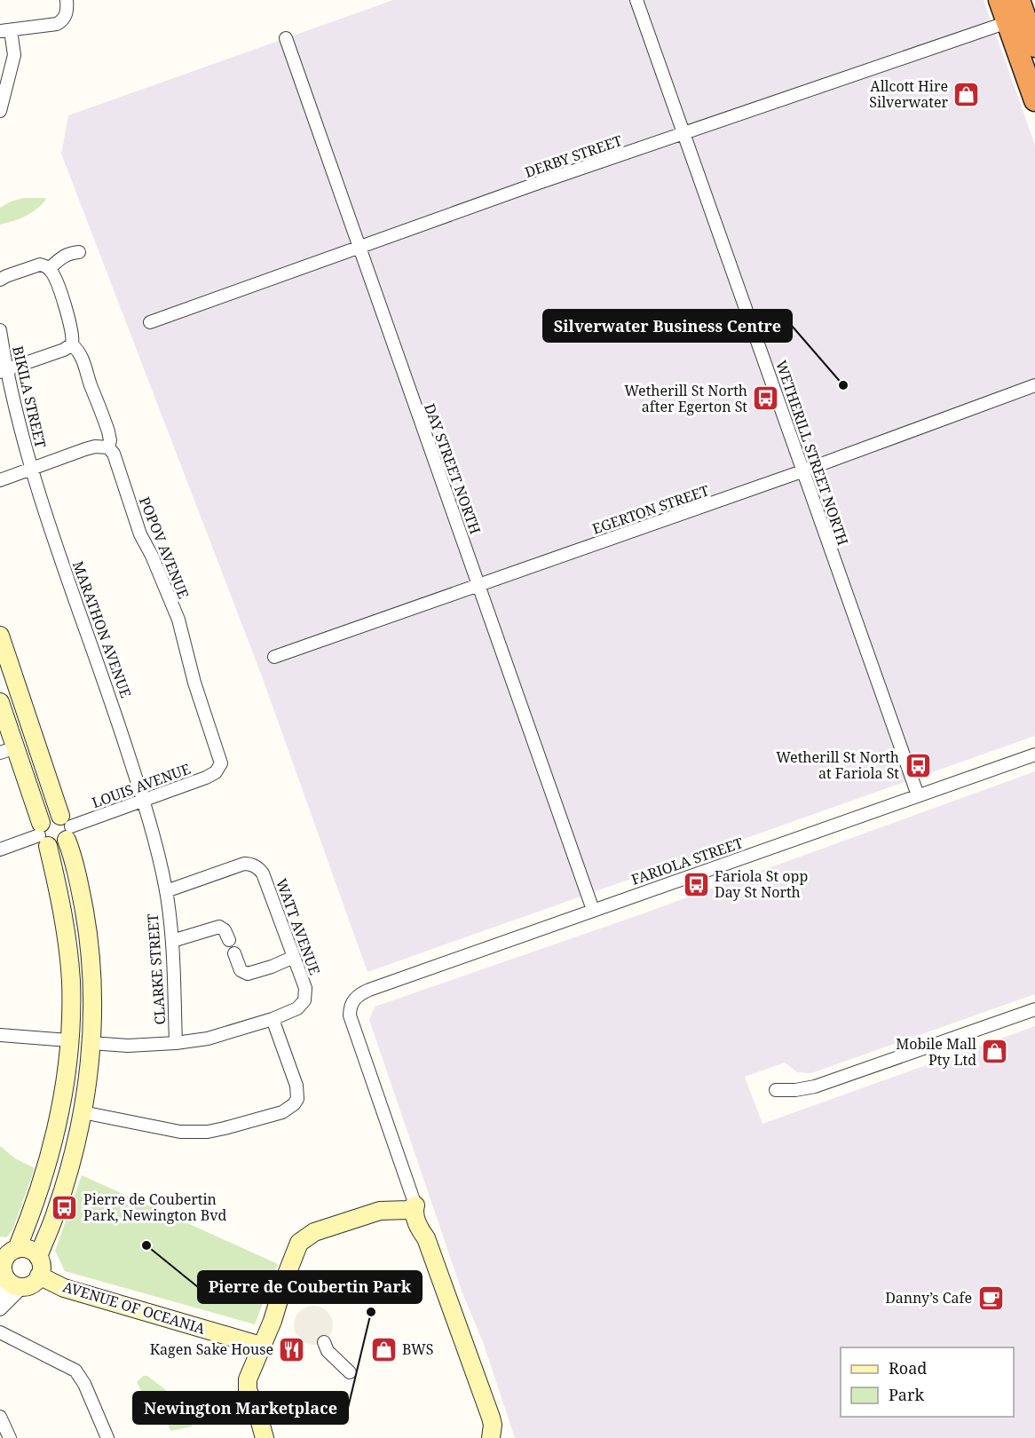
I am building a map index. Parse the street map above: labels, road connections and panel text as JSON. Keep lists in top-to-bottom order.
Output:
{
  "streets": {
    "street": [
      "DERBY STREET",
      "BIKILA STREET",
      "WETHERILL STREET NORTH",
      "DAY STREET NORTH",
      "EGERTON STREET",
      "POPOV AVENUE",
      "MARATHON AVENUE",
      "LOUIS AVENUE",
      "FARIOLA STREET",
      "WATT AVENUE",
      "CLARKE STREET",
      "AVENUE OF OCEANIA"
    ]
  },
  "crossings": [
    ["DERBY STREET", "WETHERILL STREET NORTH"],
    ["DERBY STREET", "DAY STREET NORTH"],
    ["BIKILA STREET", "MARATHON AVENUE"],
    ["WETHERILL STREET NORTH", "EGERTON STREET"],
    ["WETHERILL STREET NORTH", "FARIOLA STREET"],
    ["DAY STREET NORTH", "EGERTON STREET"],
    ["DAY STREET NORTH", "FARIOLA STREET"],
    ["POPOV AVENUE", "LOUIS AVENUE"],
    ["MARATHON AVENUE", "LOUIS AVENUE"],
    ["MARATHON AVENUE", "CLARKE STREET"],
    ["LOUIS AVENUE", "CLARKE STREET"],
    ["WATT AVENUE", "CLARKE STREET"]
  ],
  "places": {
    "shop": ["Allcott Hire Silverwater", "Mobile Mall Pty Ltd", "BWS"],
    "other": ["Silverwater Business Centre", "Pierre de Coubertin Park", "Newington Marketplace"],
    "bus stop": [
      "Wetherill St North after Egerton St",
      "Wetherill St North at Fariola St",
      "Fariola St opp Day St North",
      "Pierre de Coubertin Park, Newington Bvd"
    ],
    "cafe": ["Danny’s Cafe"],
    "restaurant": ["Kagen Sake House"]
  },
  "legend": ["Road", "Park"]
}
